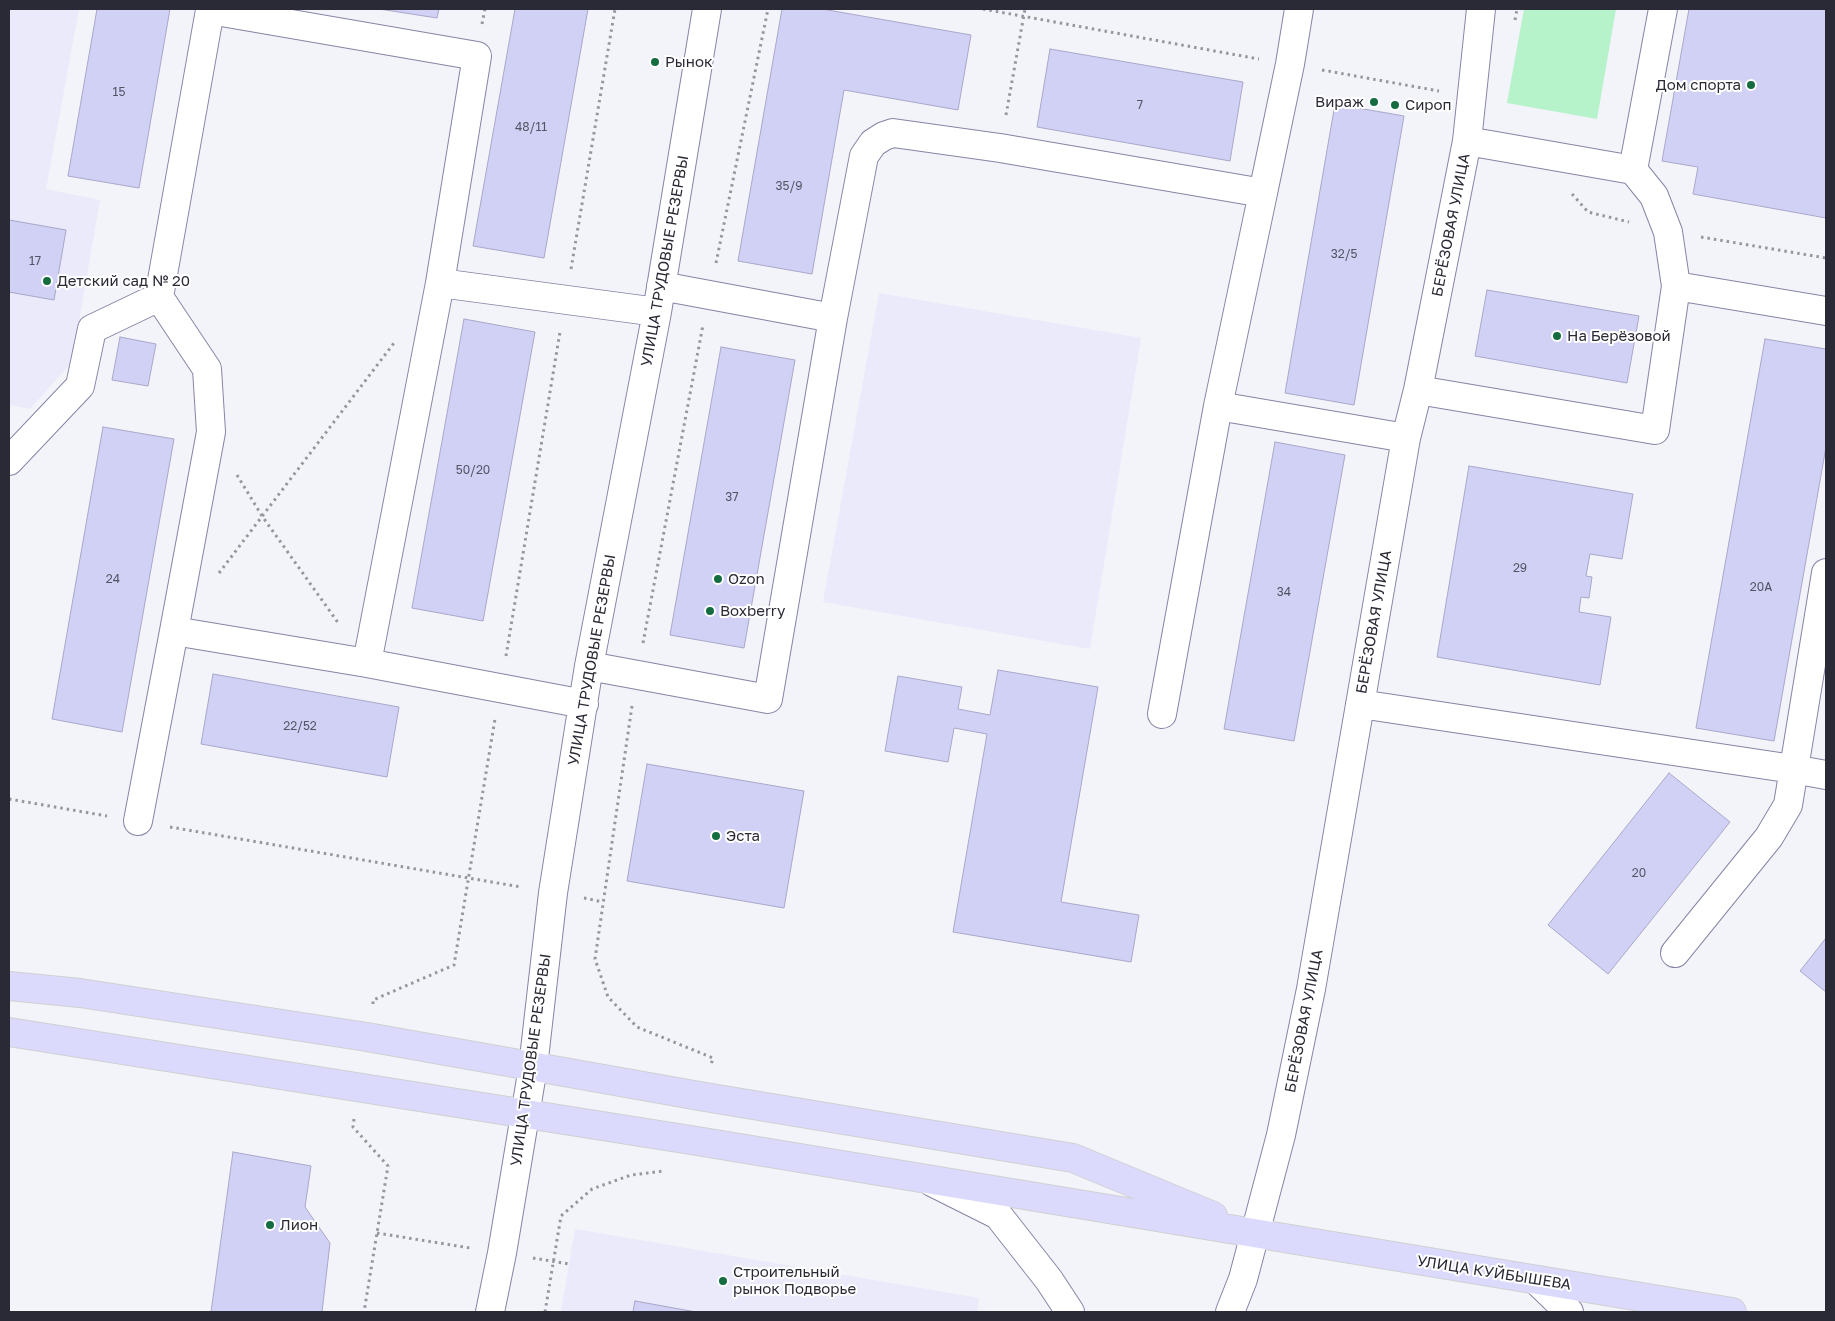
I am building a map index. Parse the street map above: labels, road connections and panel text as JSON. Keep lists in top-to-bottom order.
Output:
{
  "streets": {
    "main road": ["УЛИЦА КУЙБЫШЕВА"],
    "street": ["БЕРЁЗОВАЯ УЛИЦА", "УЛИЦА ТРУДОВЫЕ РЕЗЕРВЫ"]
  },
  "crossings": [
    ["БЕРЁЗОВАЯ УЛИЦА", "УЛИЦА КУЙБЫШЕВА"]
  ],
  "places": [
    "Рынок",
    "Дом спорта",
    "Вираж",
    "Сироп",
    "Детский сад № 20",
    "На Берёзовой",
    "Ozon",
    "Boxberry",
    "Эста",
    "Лион",
    "Строительный рынок Подворье"
  ],
  "house_numbers": [
    "15",
    "7",
    "48/11",
    "35/9",
    "32/5",
    "17",
    "50/20",
    "37",
    "29",
    "24",
    "20А",
    "34",
    "22/52",
    "20"
  ]
}
